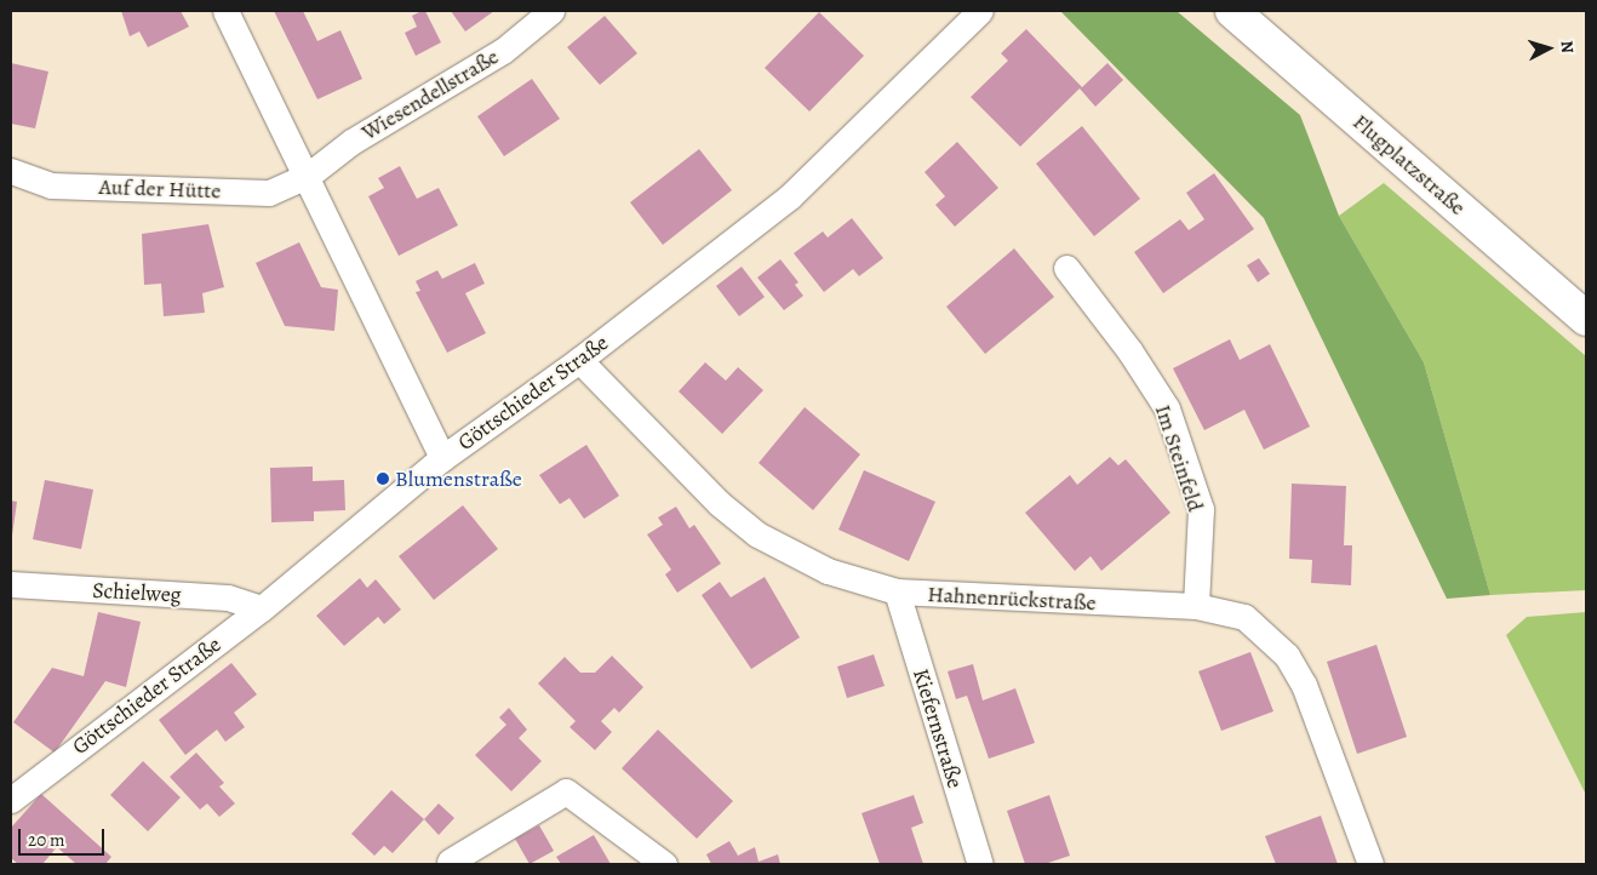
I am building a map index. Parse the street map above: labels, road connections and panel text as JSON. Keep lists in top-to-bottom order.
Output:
{
  "streets": {
    "street": [
      "Wiesendellstraße",
      "Flugplatzstraße",
      "Auf der Hütte",
      "Göttschieder Straße",
      "Im Steinfeld",
      "Schielweg",
      "Hahnenrückstraße",
      "Kiefernstraße"
    ]
  },
  "crossings": [
    ["Wiesendellstraße", "Auf der Hütte"],
    ["Göttschieder Straße", "Schielweg"],
    ["Göttschieder Straße", "Hahnenrückstraße"],
    ["Im Steinfeld", "Hahnenrückstraße"],
    ["Hahnenrückstraße", "Kiefernstraße"]
  ],
  "places": ["Blumenstraße"],
  "scale_bar": "20 m",
  "north": "right"
}
